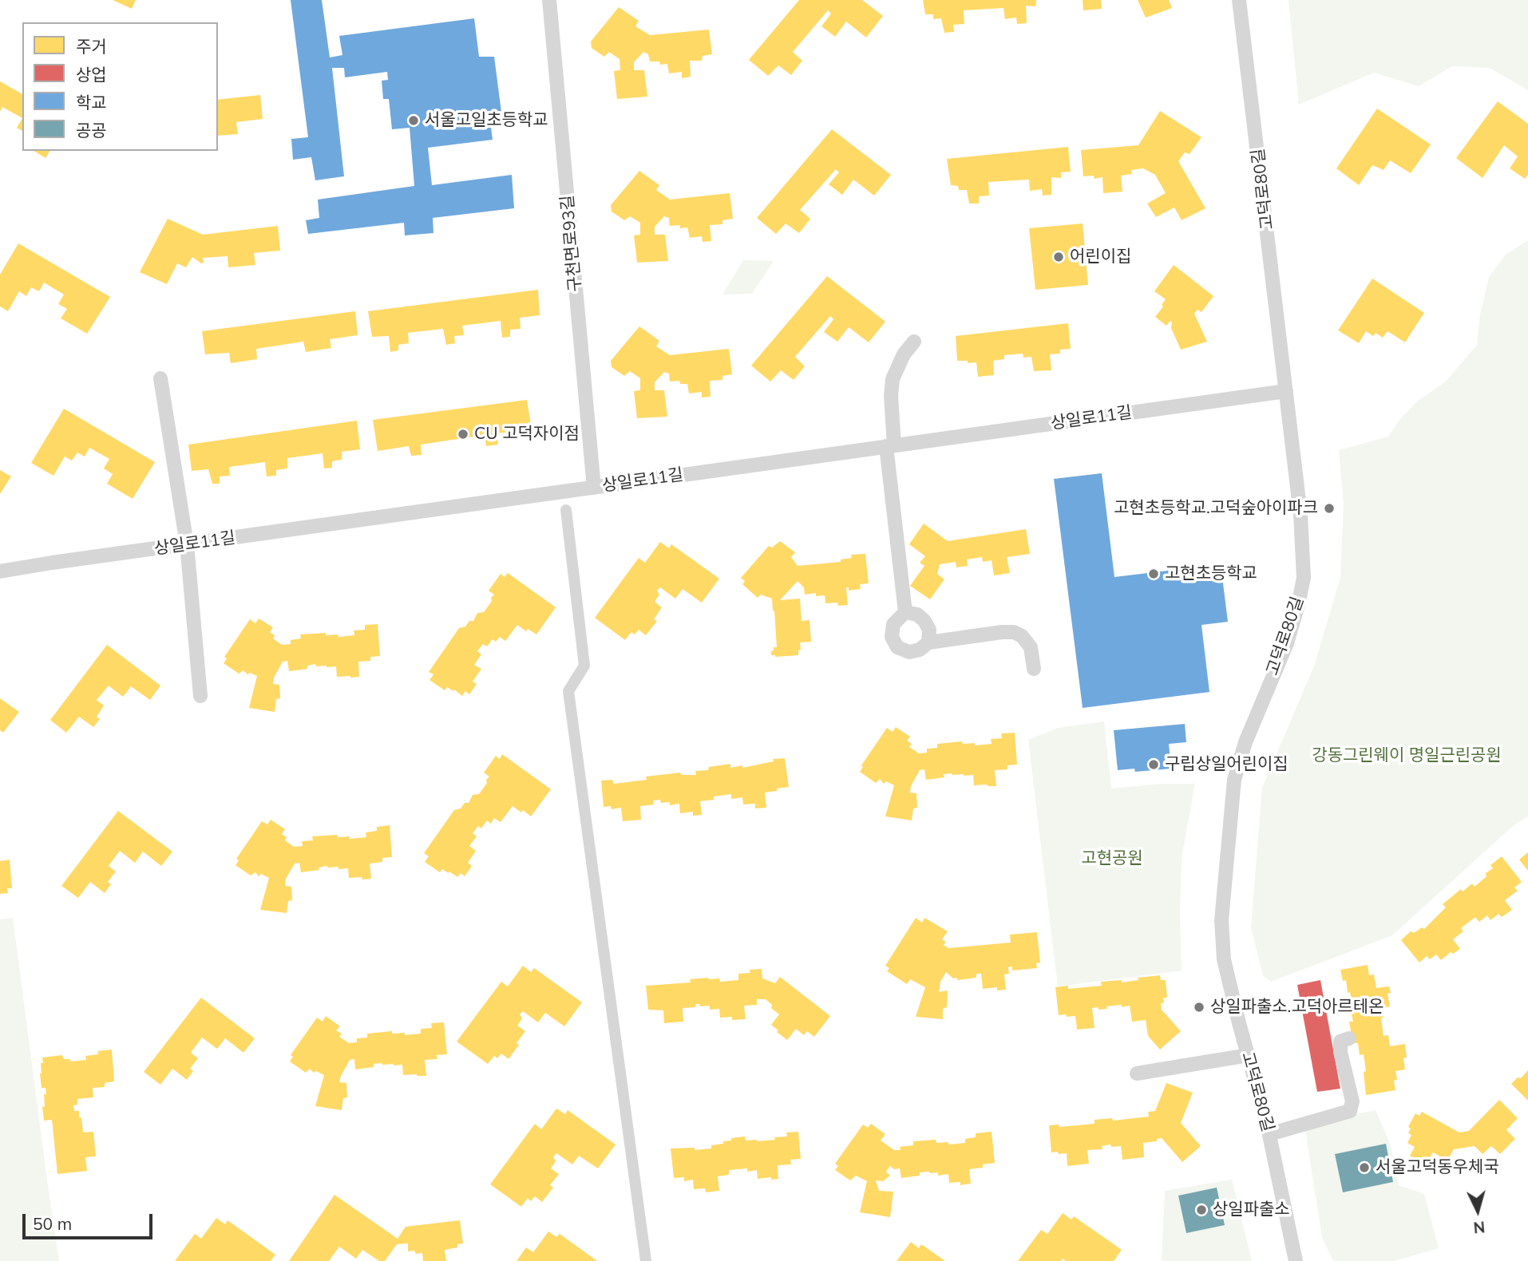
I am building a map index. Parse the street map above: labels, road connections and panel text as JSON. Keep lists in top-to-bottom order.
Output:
{
  "streets": {
    "street": ["고덕로80길", "구천면로93길", "상일로11길"]
  },
  "crossings": [
    ["고덕로80길", "상일로11길"],
    ["구천면로93길", "상일로11길"]
  ],
  "parks": ["강동그린웨이 명일근린공원", "고현공원"],
  "places": [
    "서울고일초등학교",
    "어린이집",
    "CU 고덕자이점",
    "고현초등학교.고덕숲아이파크",
    "고현초등학교",
    "구립상일어린이집",
    "상일파출소.고덕아르테온",
    "서울고덕동우체국",
    "상일파출소"
  ],
  "legend": [
    "주거",
    "상업",
    "학교",
    "공공"
  ],
  "scale_bar": "50 m",
  "north": "bottom"
}
